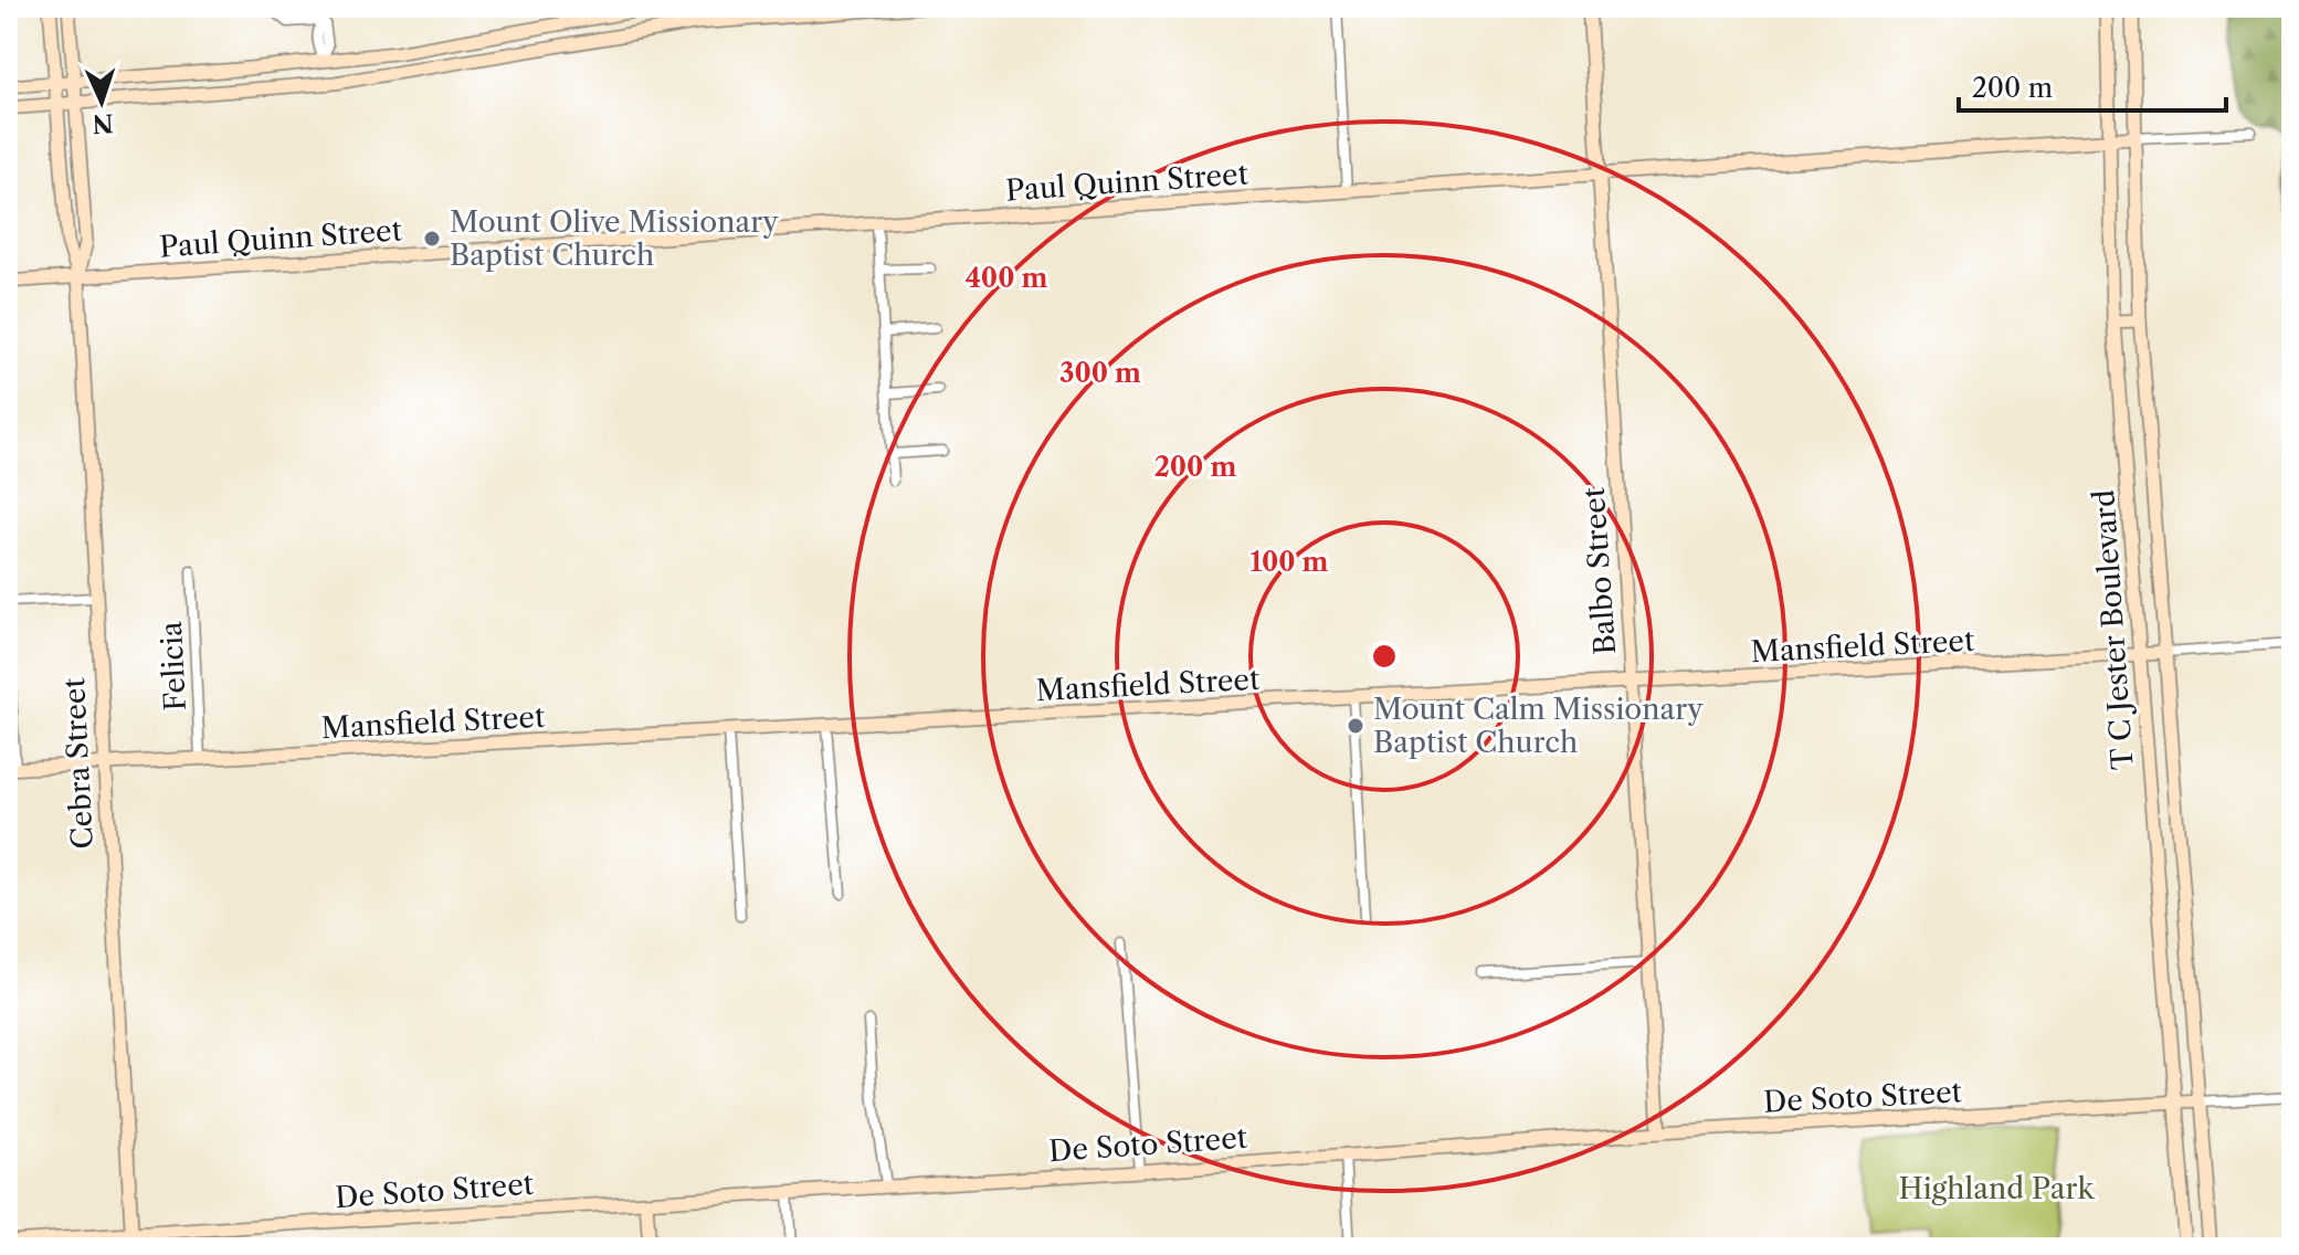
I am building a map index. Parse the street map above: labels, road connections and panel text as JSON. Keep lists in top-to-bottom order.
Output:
{
  "streets": {
    "street": [
      "Paul Quinn Street",
      "Balbo Street",
      "T C Jester Boulevard",
      "Mansfield Street",
      "Felicia",
      "Cebra Street",
      "De Soto Street"
    ]
  },
  "crossings": [
    ["Paul Quinn Street", "Balbo Street"],
    ["Paul Quinn Street", "T C Jester Boulevard"],
    ["Paul Quinn Street", "Cebra Street"],
    ["Balbo Street", "Mansfield Street"],
    ["Balbo Street", "De Soto Street"],
    ["T C Jester Boulevard", "Mansfield Street"],
    ["T C Jester Boulevard", "De Soto Street"],
    ["Mansfield Street", "Felicia"],
    ["Mansfield Street", "Cebra Street"],
    ["Cebra Street", "De Soto Street"]
  ],
  "parks": ["Highland Park"],
  "places": ["Mount Olive Missionary Baptist Church", "Mount Calm Missionary Baptist Church"],
  "scale_bar": "200 m",
  "north": "bottom",
  "rings": [
    "400 m",
    "300 m",
    "200 m",
    "100 m"
  ]
}
